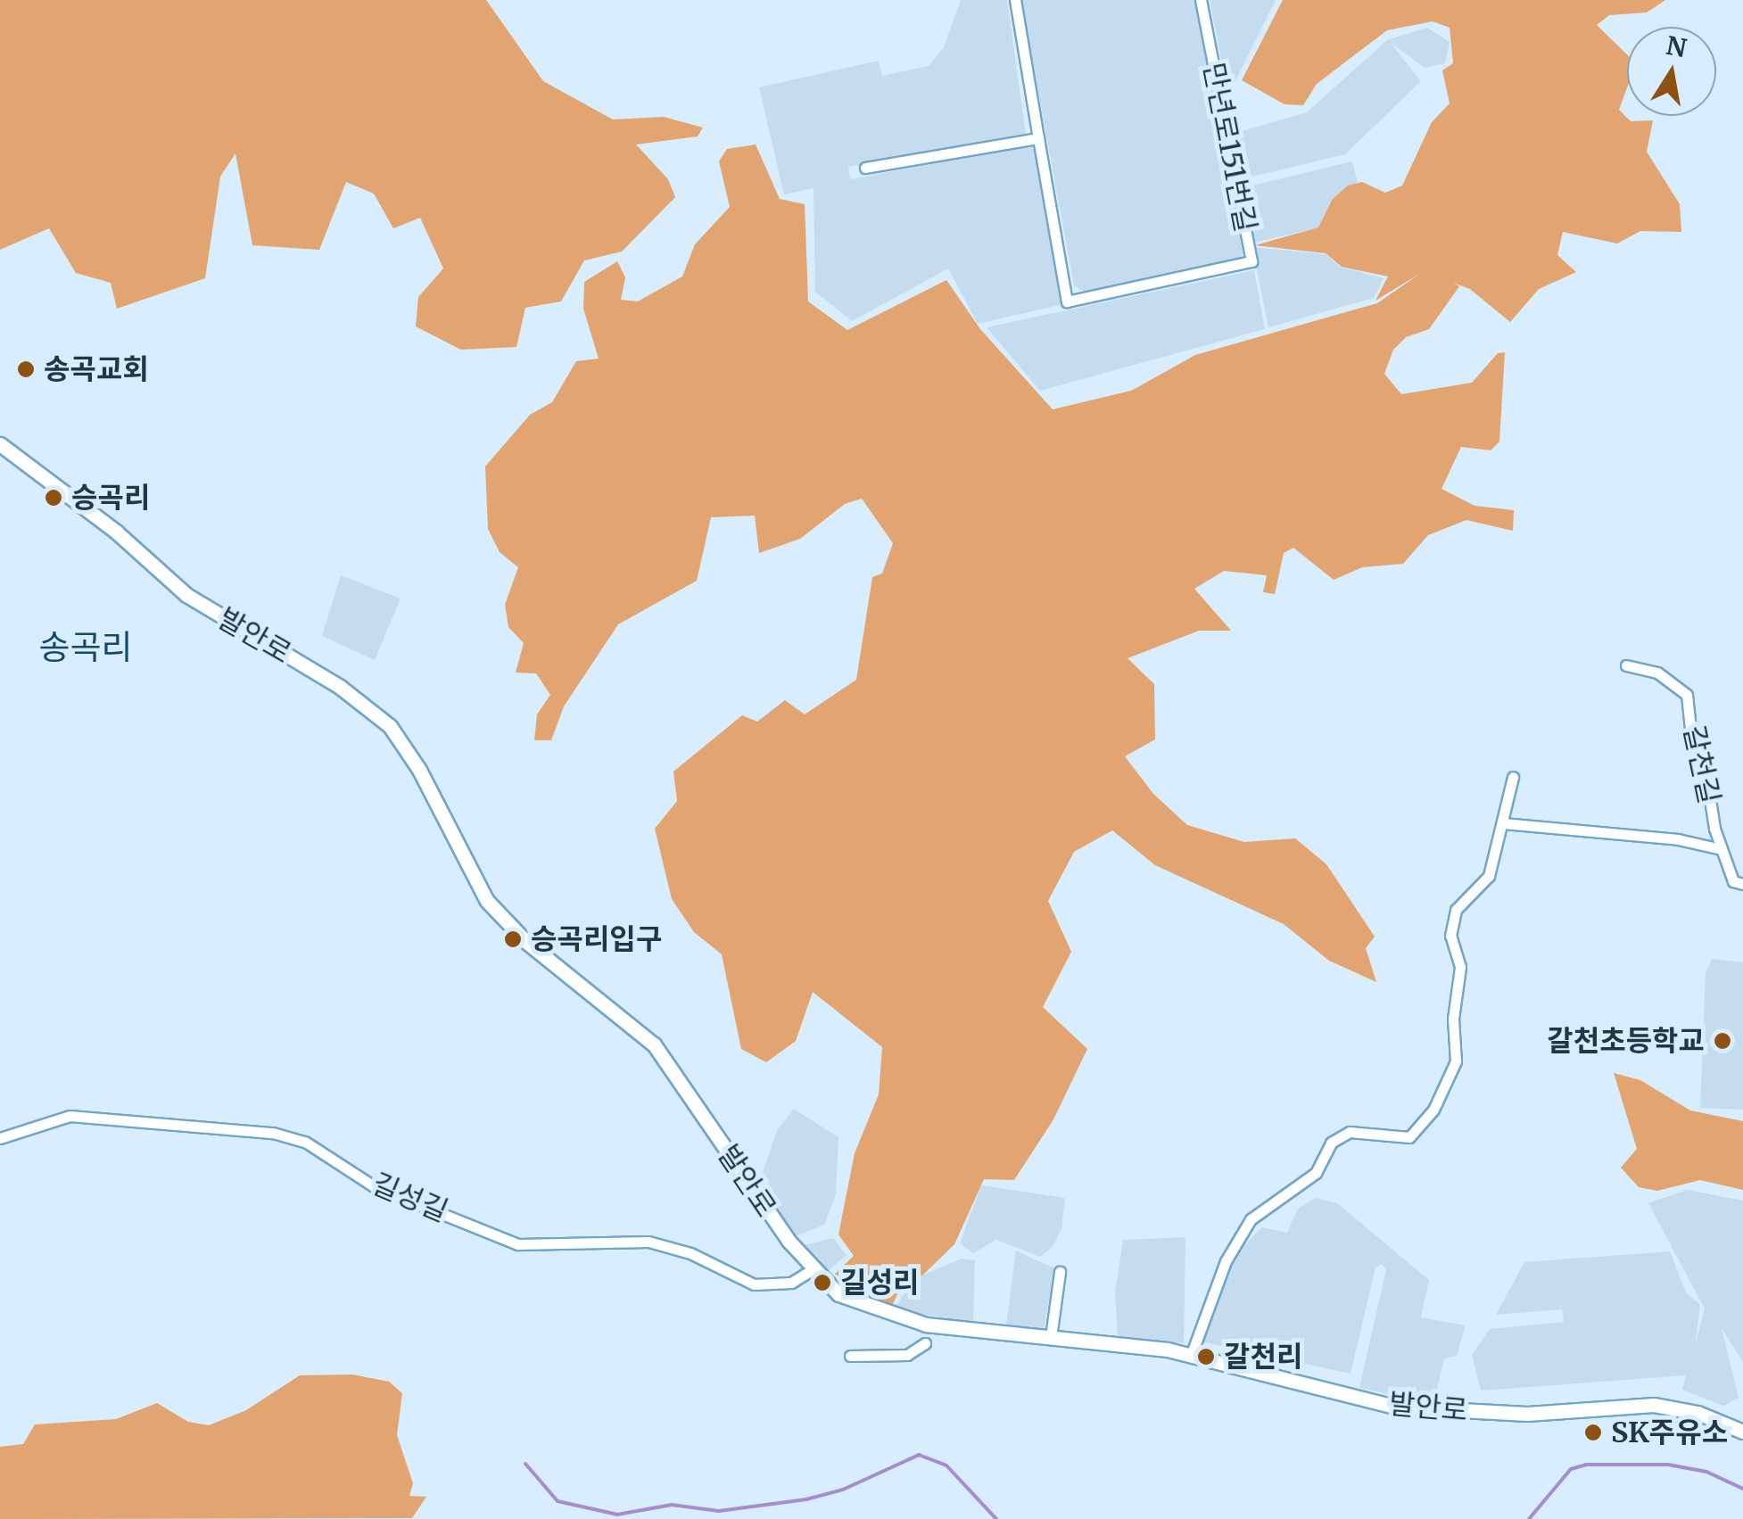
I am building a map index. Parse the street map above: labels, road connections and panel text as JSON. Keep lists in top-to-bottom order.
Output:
{
  "streets": {
    "main road": ["발안로"],
    "street": ["만년로151번길", "갈천길", "길성길"]
  },
  "crossings": [
    ["발안로", "길성길"]
  ],
  "districts": ["송곡리"],
  "places": [
    "송곡교회",
    "승곡리",
    "승곡리입구",
    "갈천초등학교",
    "길성리",
    "갈천리",
    "SK주유소"
  ],
  "north": "top"
}
